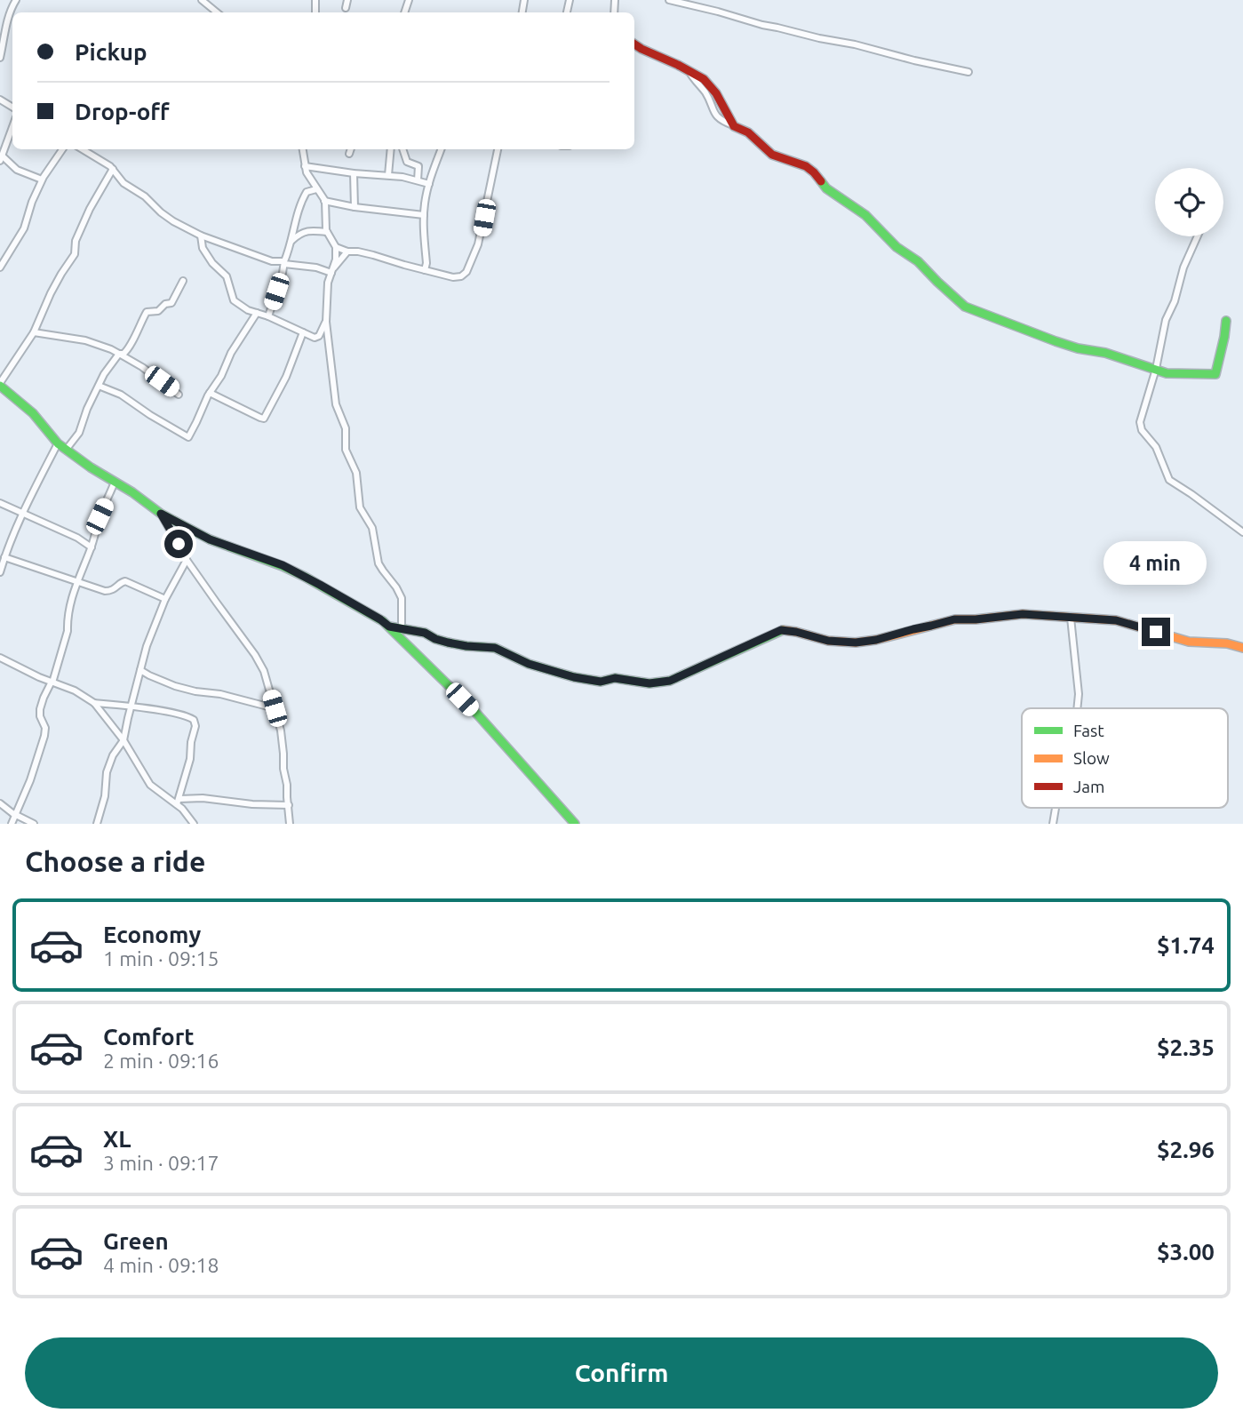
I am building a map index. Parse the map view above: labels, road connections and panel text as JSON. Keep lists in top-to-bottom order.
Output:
{
  "legend": ["Fast", "Slow", "Jam"],
  "page": {
    "banner": ["Pickup", "Drop-off"],
    "bubble": "4 min",
    "heading": "Choose a ride",
    "list": [
      {
        "name": "Economy",
        "note": "1 min · 09:15",
        "value": "$1.74"
      },
      {
        "name": "Comfort",
        "note": "2 min · 09:16",
        "value": "$2.35"
      },
      {
        "name": "XL",
        "note": "3 min · 09:17",
        "value": "$2.96"
      },
      {
        "name": "Green",
        "note": "4 min · 09:18",
        "value": "$3.00"
      }
    ],
    "buttons": "Confirm"
  }
}
